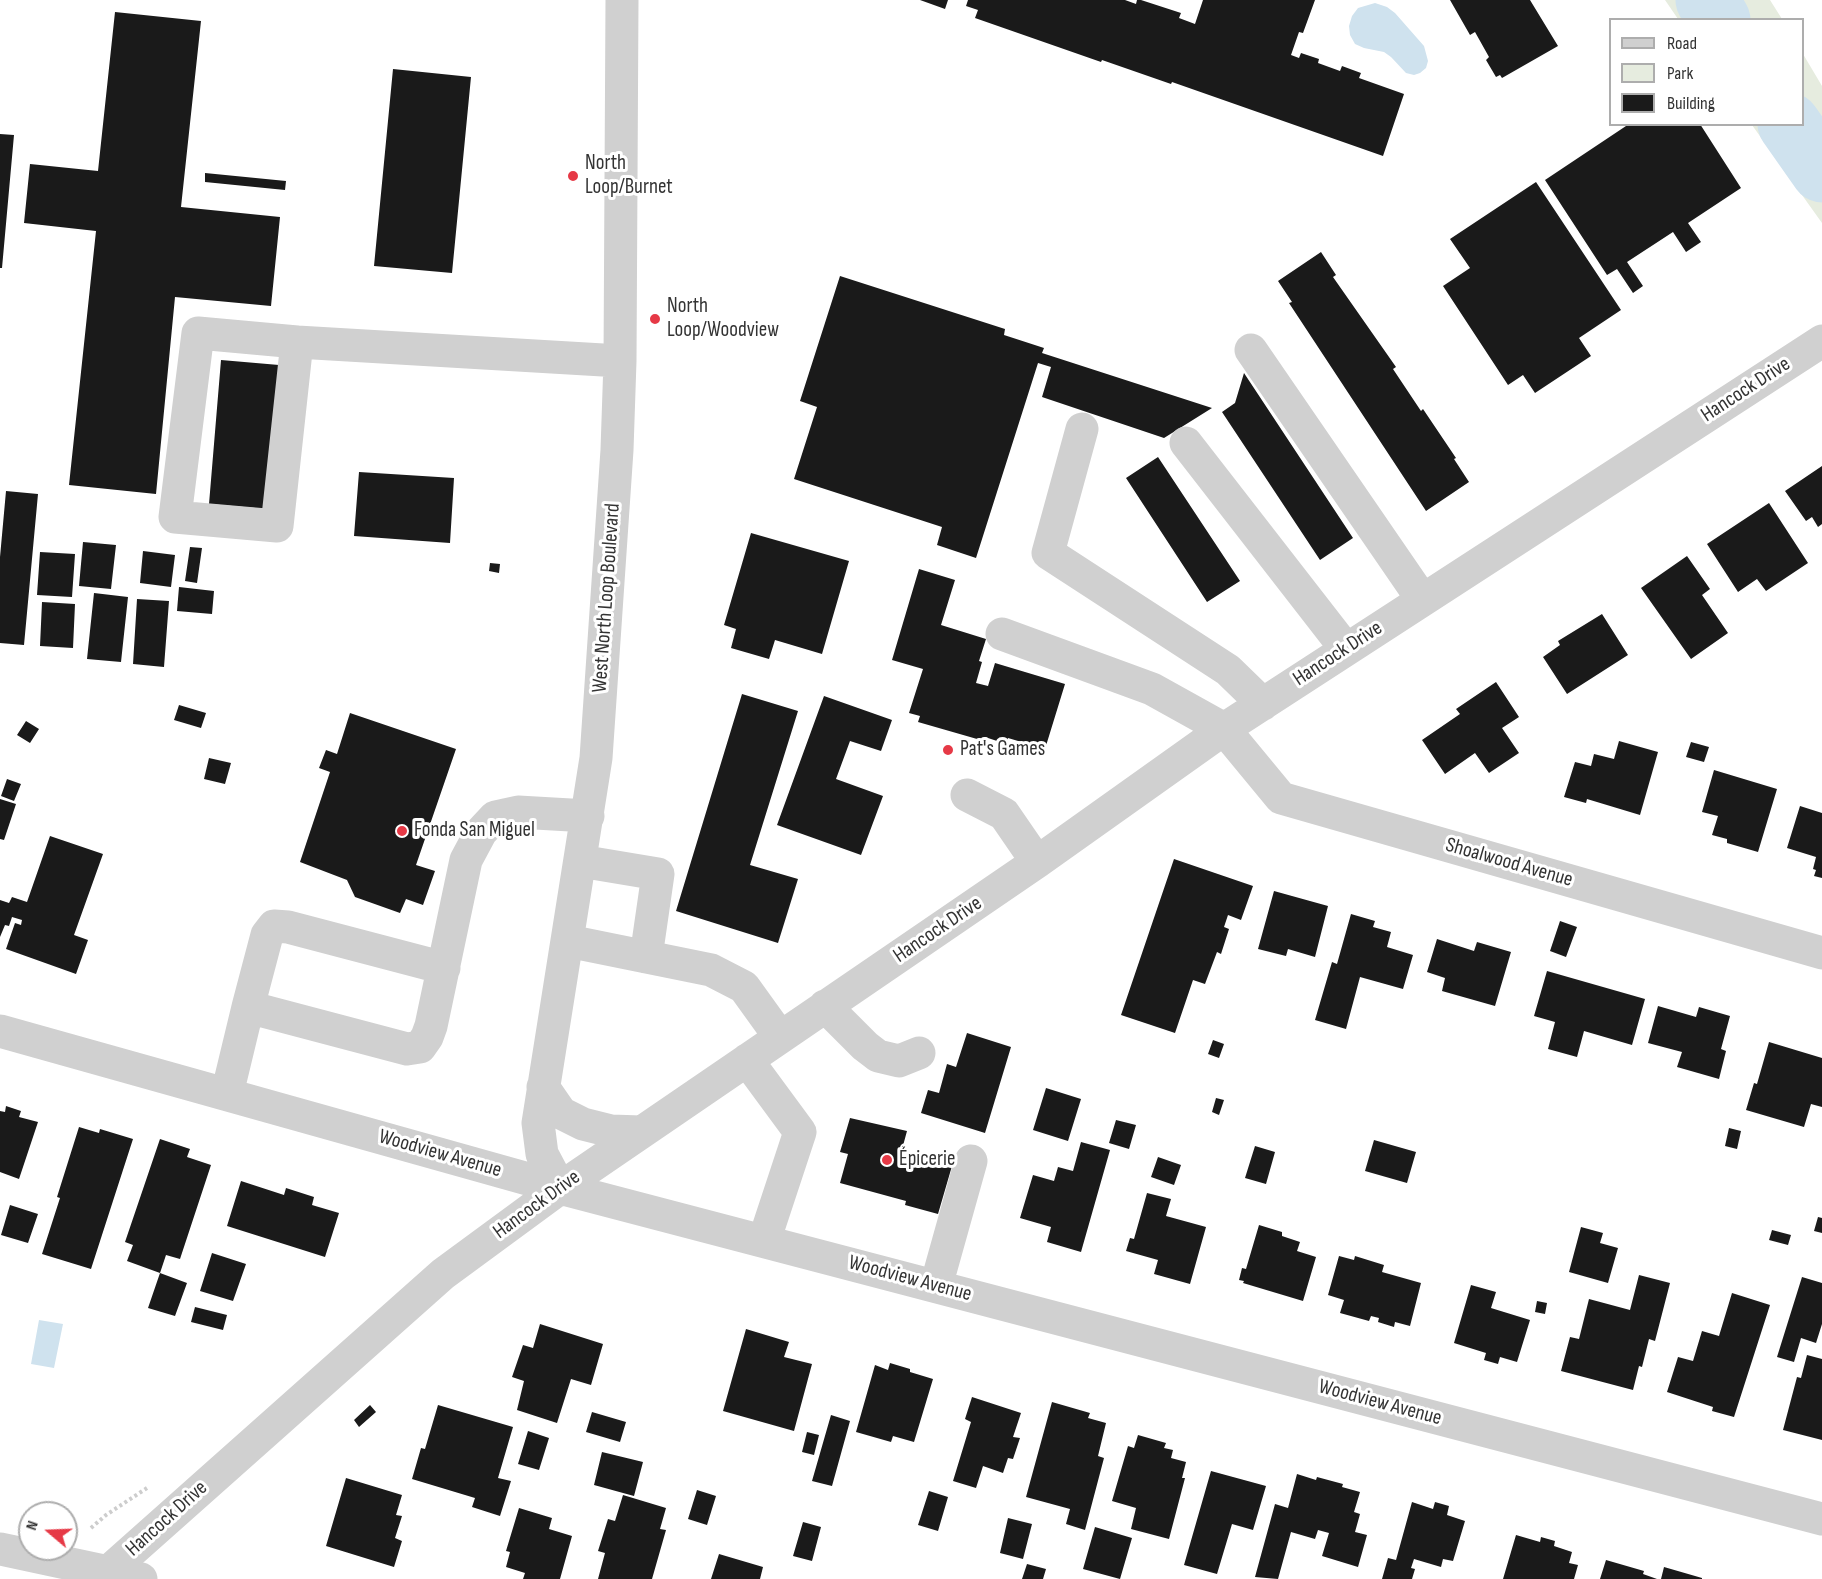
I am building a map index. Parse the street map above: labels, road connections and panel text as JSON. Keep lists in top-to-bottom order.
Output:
{
  "streets": {
    "street": [
      "Hancock Drive",
      "West North Loop Boulevard",
      "Shoalwood Avenue",
      "Woodview Avenue"
    ]
  },
  "crossings": [
    ["Hancock Drive", "West North Loop Boulevard"],
    ["Hancock Drive", "Shoalwood Avenue"],
    ["Hancock Drive", "Woodview Avenue"],
    ["West North Loop Boulevard", "Woodview Avenue"]
  ],
  "places": [
    "North Loop/Burnet",
    "North Loop/Woodview",
    "Pat's Games",
    "Fonda San Miguel",
    "Épicerie"
  ],
  "legend": ["Road", "Park", "Building"],
  "north": "left"
}
